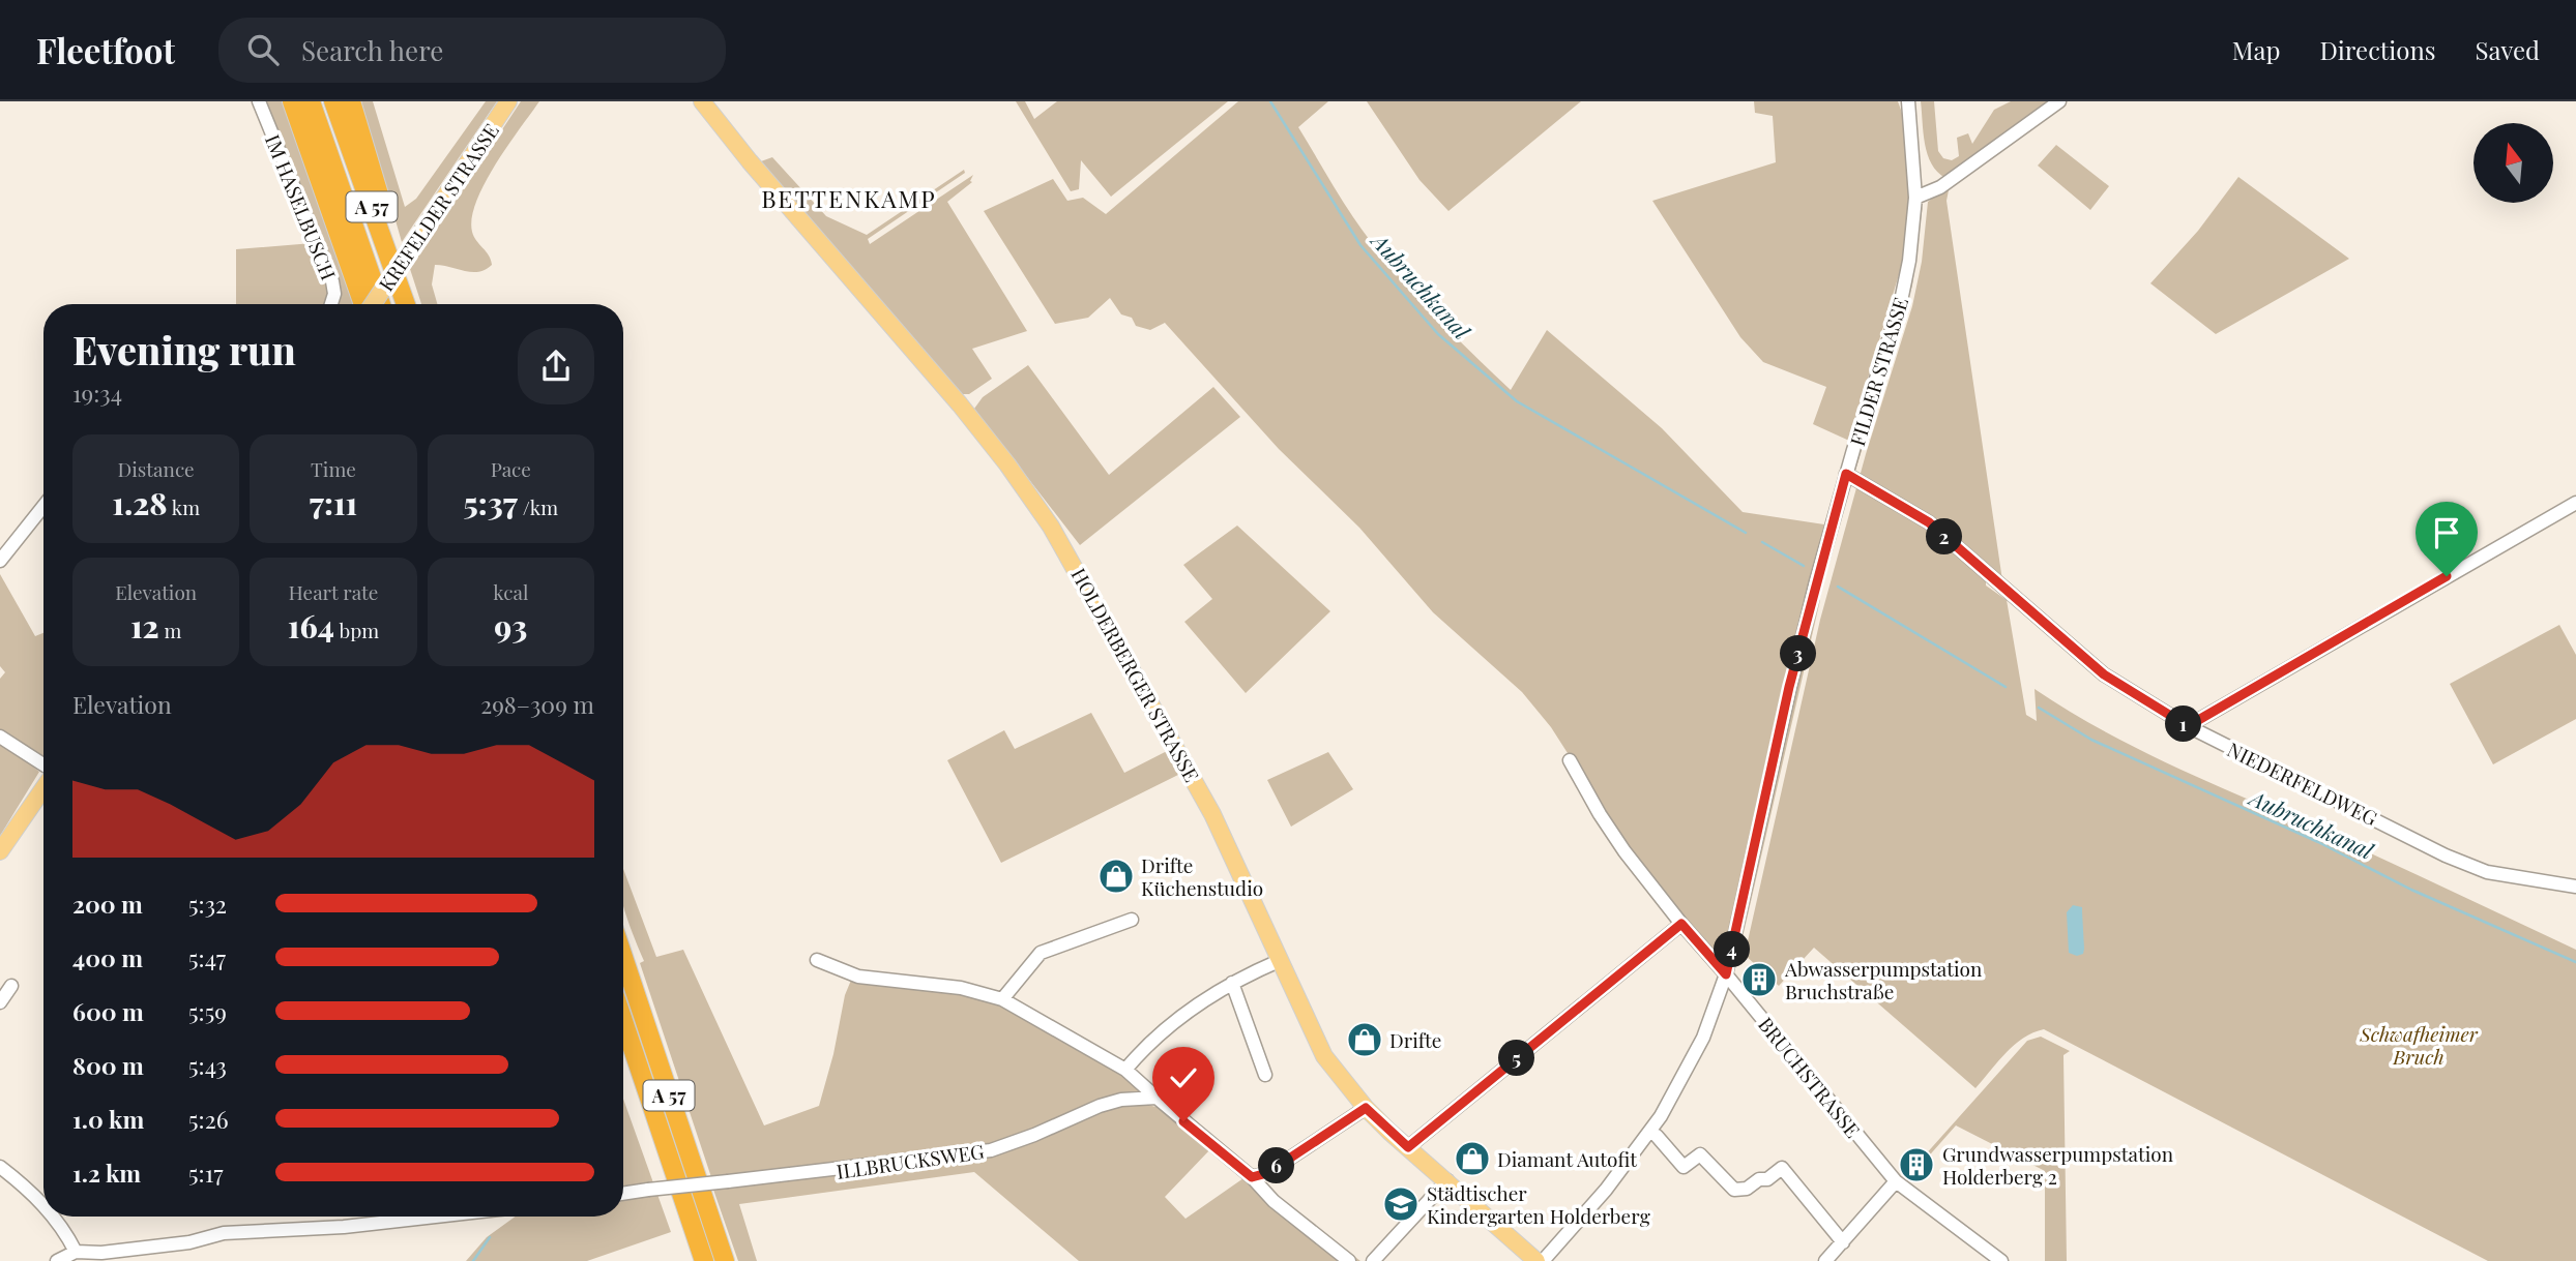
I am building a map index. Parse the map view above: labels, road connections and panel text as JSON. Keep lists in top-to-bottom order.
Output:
{
  "streets": {
    "highway": ["A 57"],
    "main road": ["KREFELDER STRASSE", "HOLDERBERGER STRASSE"],
    "street": [
      "IM HASELBUSCH",
      "FILDER STRASSE",
      "NIEDERFELDWEG",
      "BRUCHSTRASSE",
      "ILLBRUCKSWEG"
    ]
  },
  "crossings": [
    ["FILDER STRASSE", "NIEDERFELDWEG"],
    ["FILDER STRASSE", "BRUCHSTRASSE"]
  ],
  "districts": ["BETTENKAMP"],
  "water": ["Aubruchkanal"],
  "parks": ["Schwafheimer Bruch"],
  "places": {
    "shop": ["Drifte Küchenstudio", "Drifte", "Diamant Autofit"],
    "building": ["Abwasserpumpstation Bruchstraße", "Grundwasserpumpstation Holderberg 2"],
    "school or university": ["Städtischer Kindergarten Holderberg"]
  },
  "north": "top",
  "page": {
    "header": "Fleetfoot",
    "search": "Search here",
    "nav": ["Map", "Directions", "Saved"],
    "heading": ["Evening run", "19:34"],
    "stats": [
      ["Distance", "1.28 km"],
      ["Time", "7:11"],
      ["Pace", "5:37 /km"],
      ["Elevation", "12 m"],
      ["Heart rate", "164 bpm"],
      ["kcal", "93"]
    ],
    "pins": [
      "2",
      "3",
      "1",
      "4",
      "5",
      "6"
    ],
    "chart": ["Elevation", "298–309 m"],
    "list": [
      {
        "name": "200 m",
        "note": "5:32"
      },
      {
        "name": "400 m",
        "note": "5:47"
      },
      {
        "name": "600 m",
        "note": "5:59"
      },
      {
        "name": "800 m",
        "note": "5:43"
      },
      {
        "name": "1.0 km",
        "note": "5:26"
      },
      {
        "name": "1.2 km",
        "note": "5:17"
      }
    ]
  }
}
